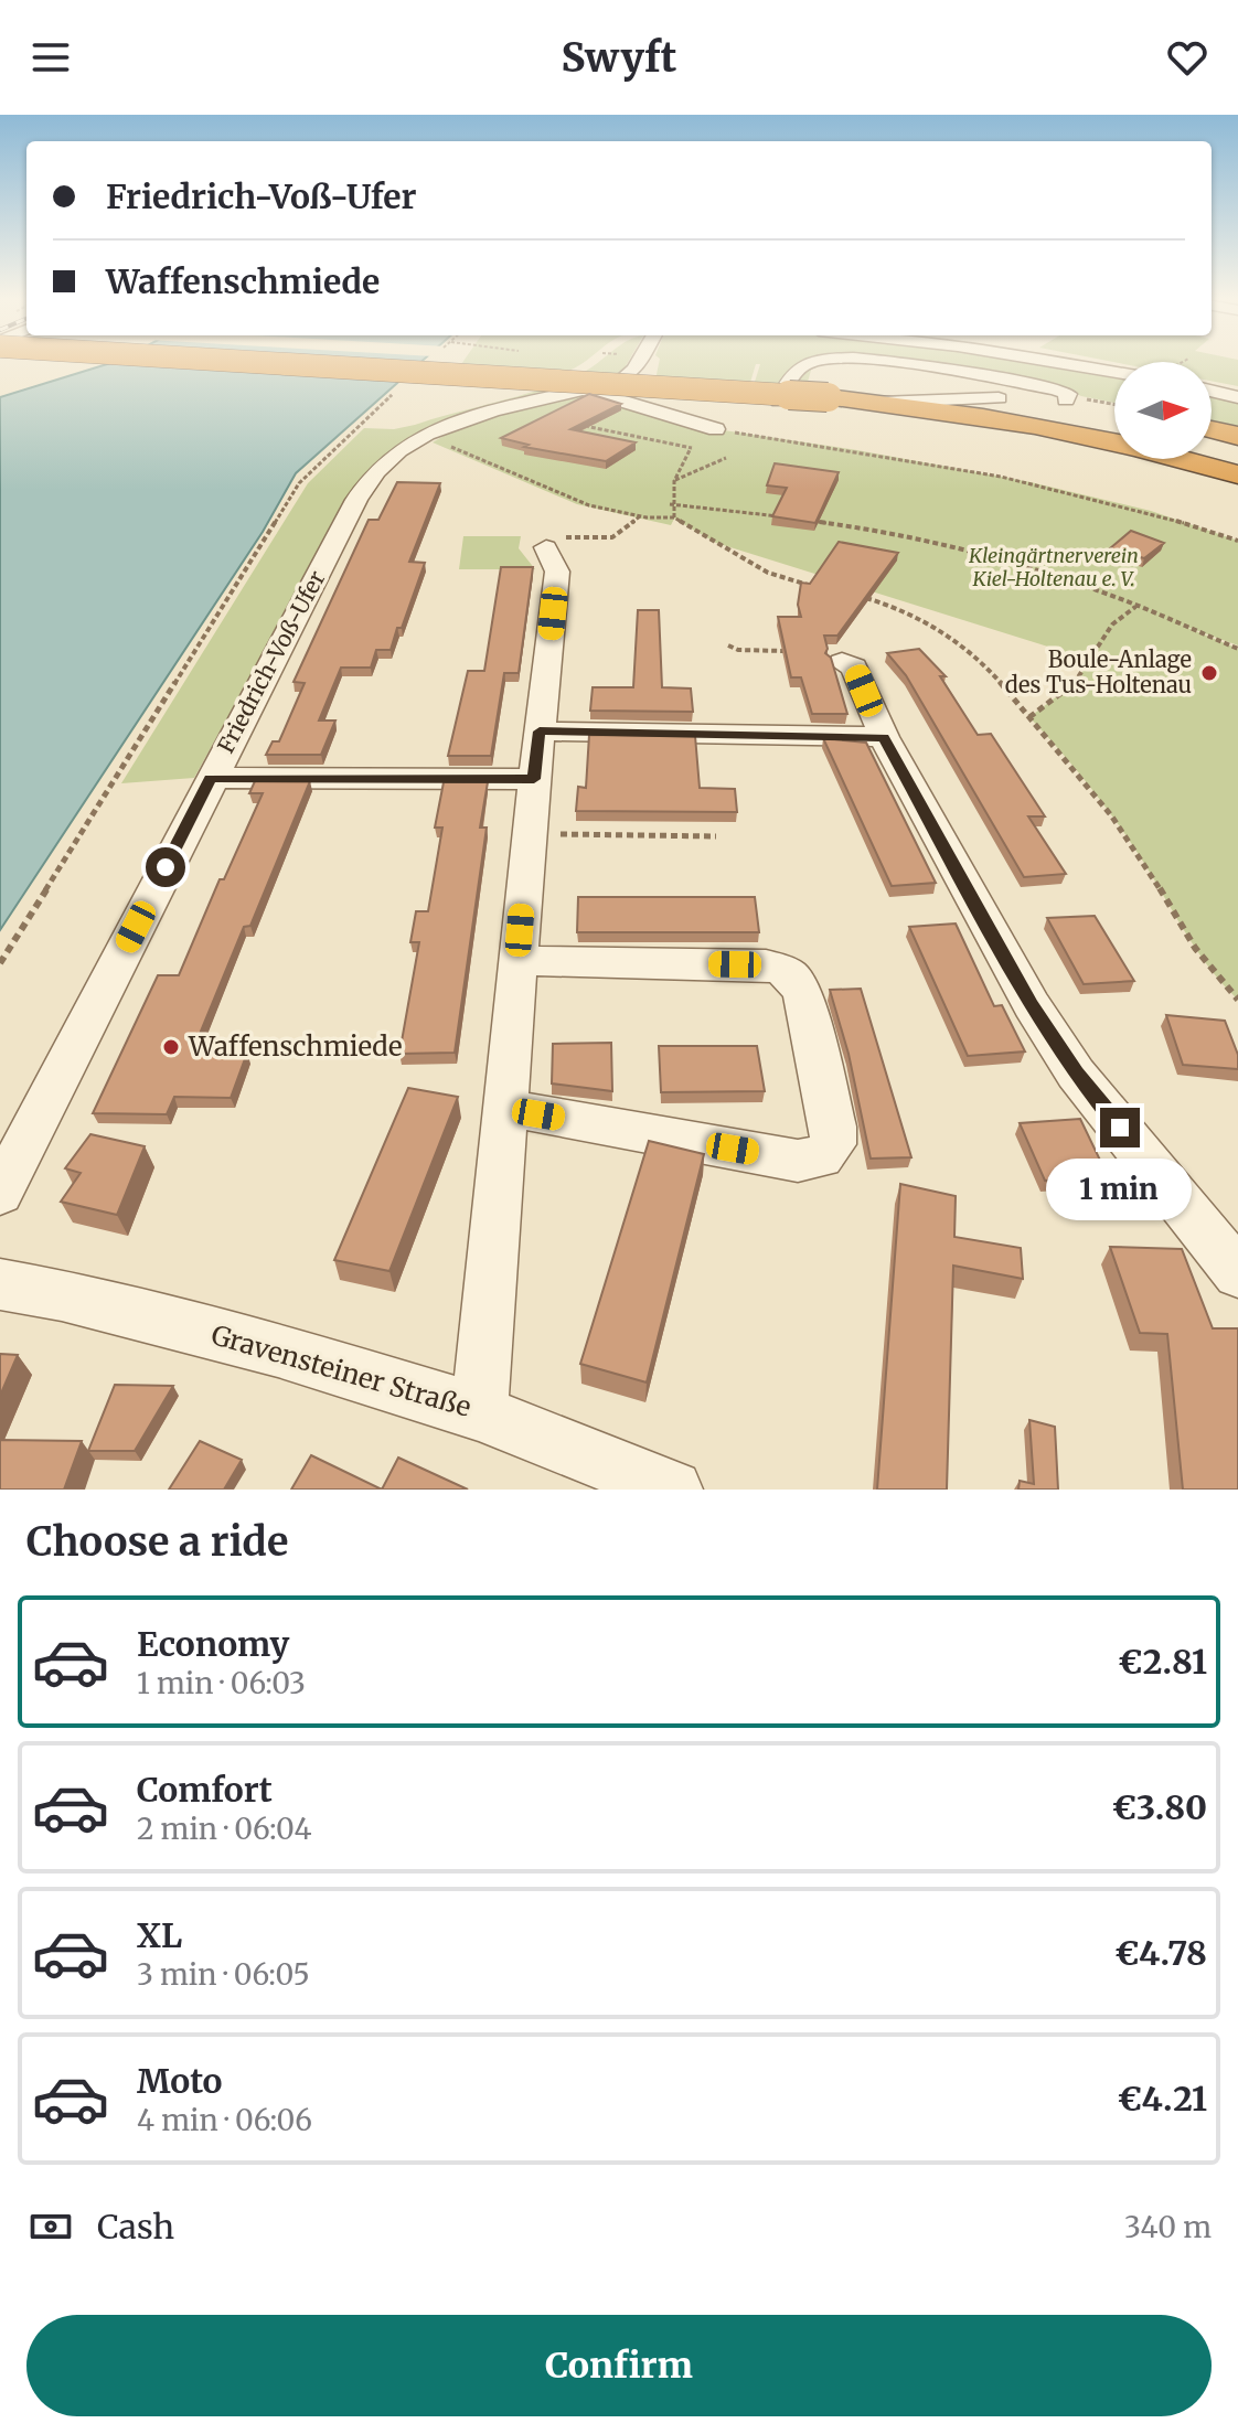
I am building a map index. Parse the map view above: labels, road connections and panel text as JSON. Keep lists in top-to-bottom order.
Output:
{
  "streets": {
    "street": ["Friedrich-Voß-Ufer", "Gravensteiner Straße"]
  },
  "parks": ["Kleingärtnerverein Kiel-Holtenau e. V."],
  "places": ["Boule-Anlage des Tus-Holtenau", "Waffenschmiede"],
  "north": "right",
  "page": {
    "header": "Swyft",
    "banner": ["Friedrich-Voß-Ufer", "Waffenschmiede"],
    "bubble": "1 min",
    "heading": "Choose a ride",
    "list": [
      {
        "name": "Economy",
        "note": "1 min · 06:03",
        "value": "€2.81"
      },
      {
        "name": "Comfort",
        "note": "2 min · 06:04",
        "value": "€3.80"
      },
      {
        "name": "XL",
        "note": "3 min · 06:05",
        "value": "€4.78"
      },
      {
        "name": "Moto",
        "note": "4 min · 06:06",
        "value": "€4.21"
      }
    ],
    "pay": ["Cash", "340 m"],
    "buttons": "Confirm"
  }
}
